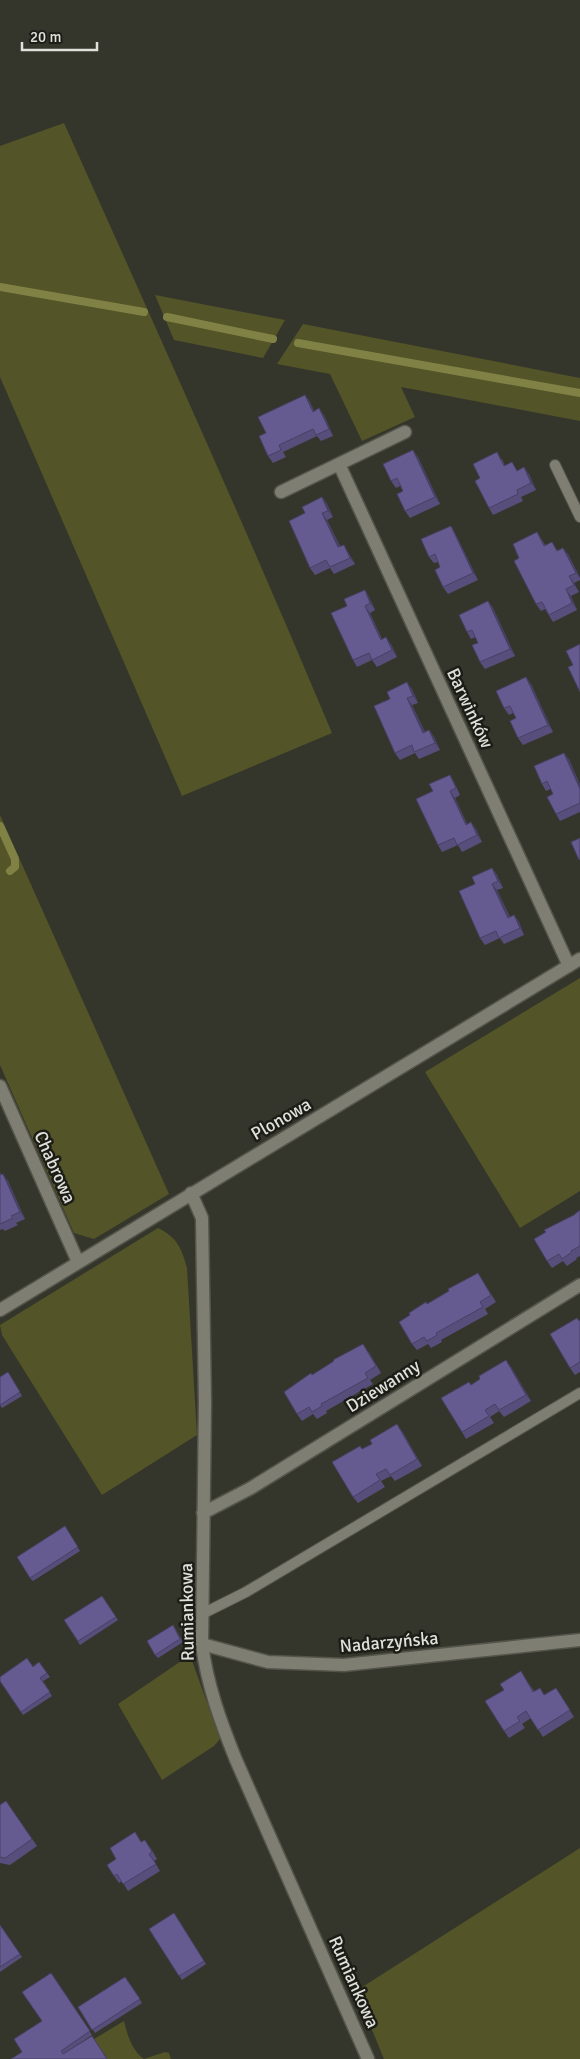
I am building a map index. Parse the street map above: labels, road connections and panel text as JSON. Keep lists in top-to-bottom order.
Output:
{
  "streets": {
    "street": [
      "Barwinków",
      "Plonowa",
      "Chabrowa",
      "Dziewanny",
      "Rumiankowa",
      "Nadarzyńska"
    ]
  },
  "crossings": [
    ["Barwinków", "Plonowa"],
    ["Plonowa", "Chabrowa"],
    ["Plonowa", "Rumiankowa"],
    ["Dziewanny", "Rumiankowa"],
    ["Rumiankowa", "Nadarzyńska"]
  ],
  "scale_bar": "20 m"
}
